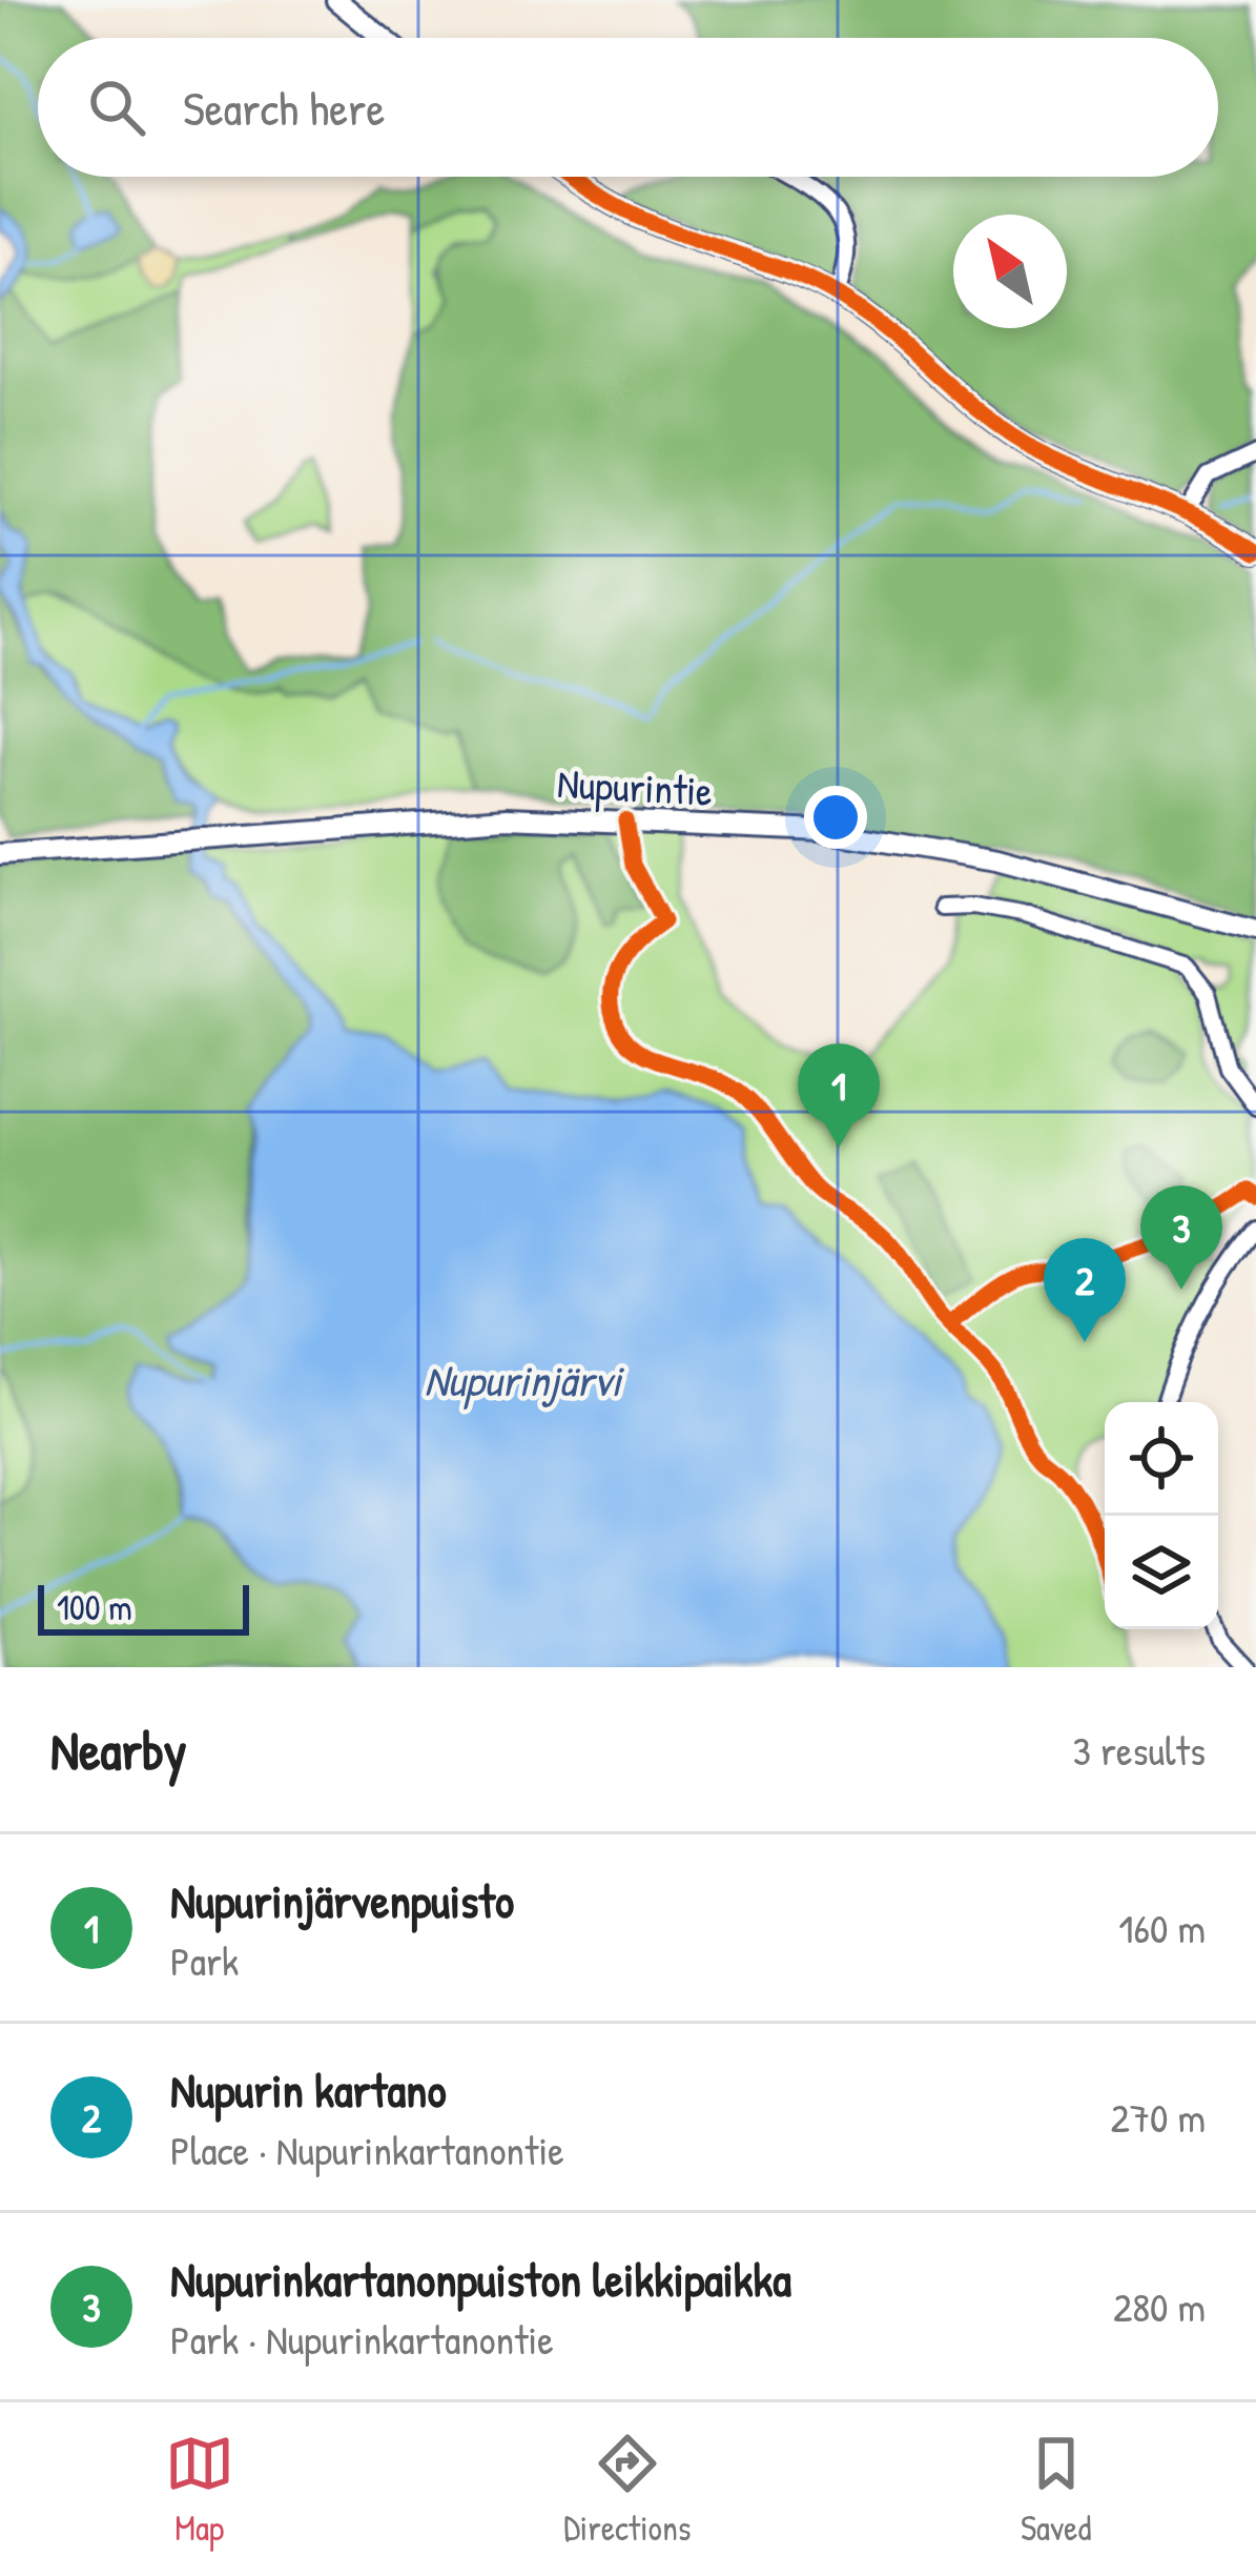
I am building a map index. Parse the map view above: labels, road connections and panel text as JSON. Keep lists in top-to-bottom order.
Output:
{
  "streets": {
    "main road": ["Nupurintie"]
  },
  "water": ["Nupurinjärvi"],
  "scale_bar": "100 m",
  "north": "top left",
  "page": {
    "search": "Search here",
    "pins": ["1", "3", "2"],
    "scale": "100 m",
    "heading": ["Nearby", "3 results"],
    "list": [
      {
        "mark": "1",
        "name": "Nupurinjärvenpuisto",
        "note": "Park",
        "value": "160 m"
      },
      {
        "mark": "2",
        "name": "Nupurin kartano",
        "note": "Place · Nupurinkartanontie",
        "value": "270 m"
      },
      {
        "mark": "3",
        "name": "Nupurinkartanonpuiston leikkipaikka",
        "note": "Park · Nupurinkartanontie",
        "value": "280 m"
      }
    ],
    "nav": ["Map", "Directions", "Saved"]
  }
}
